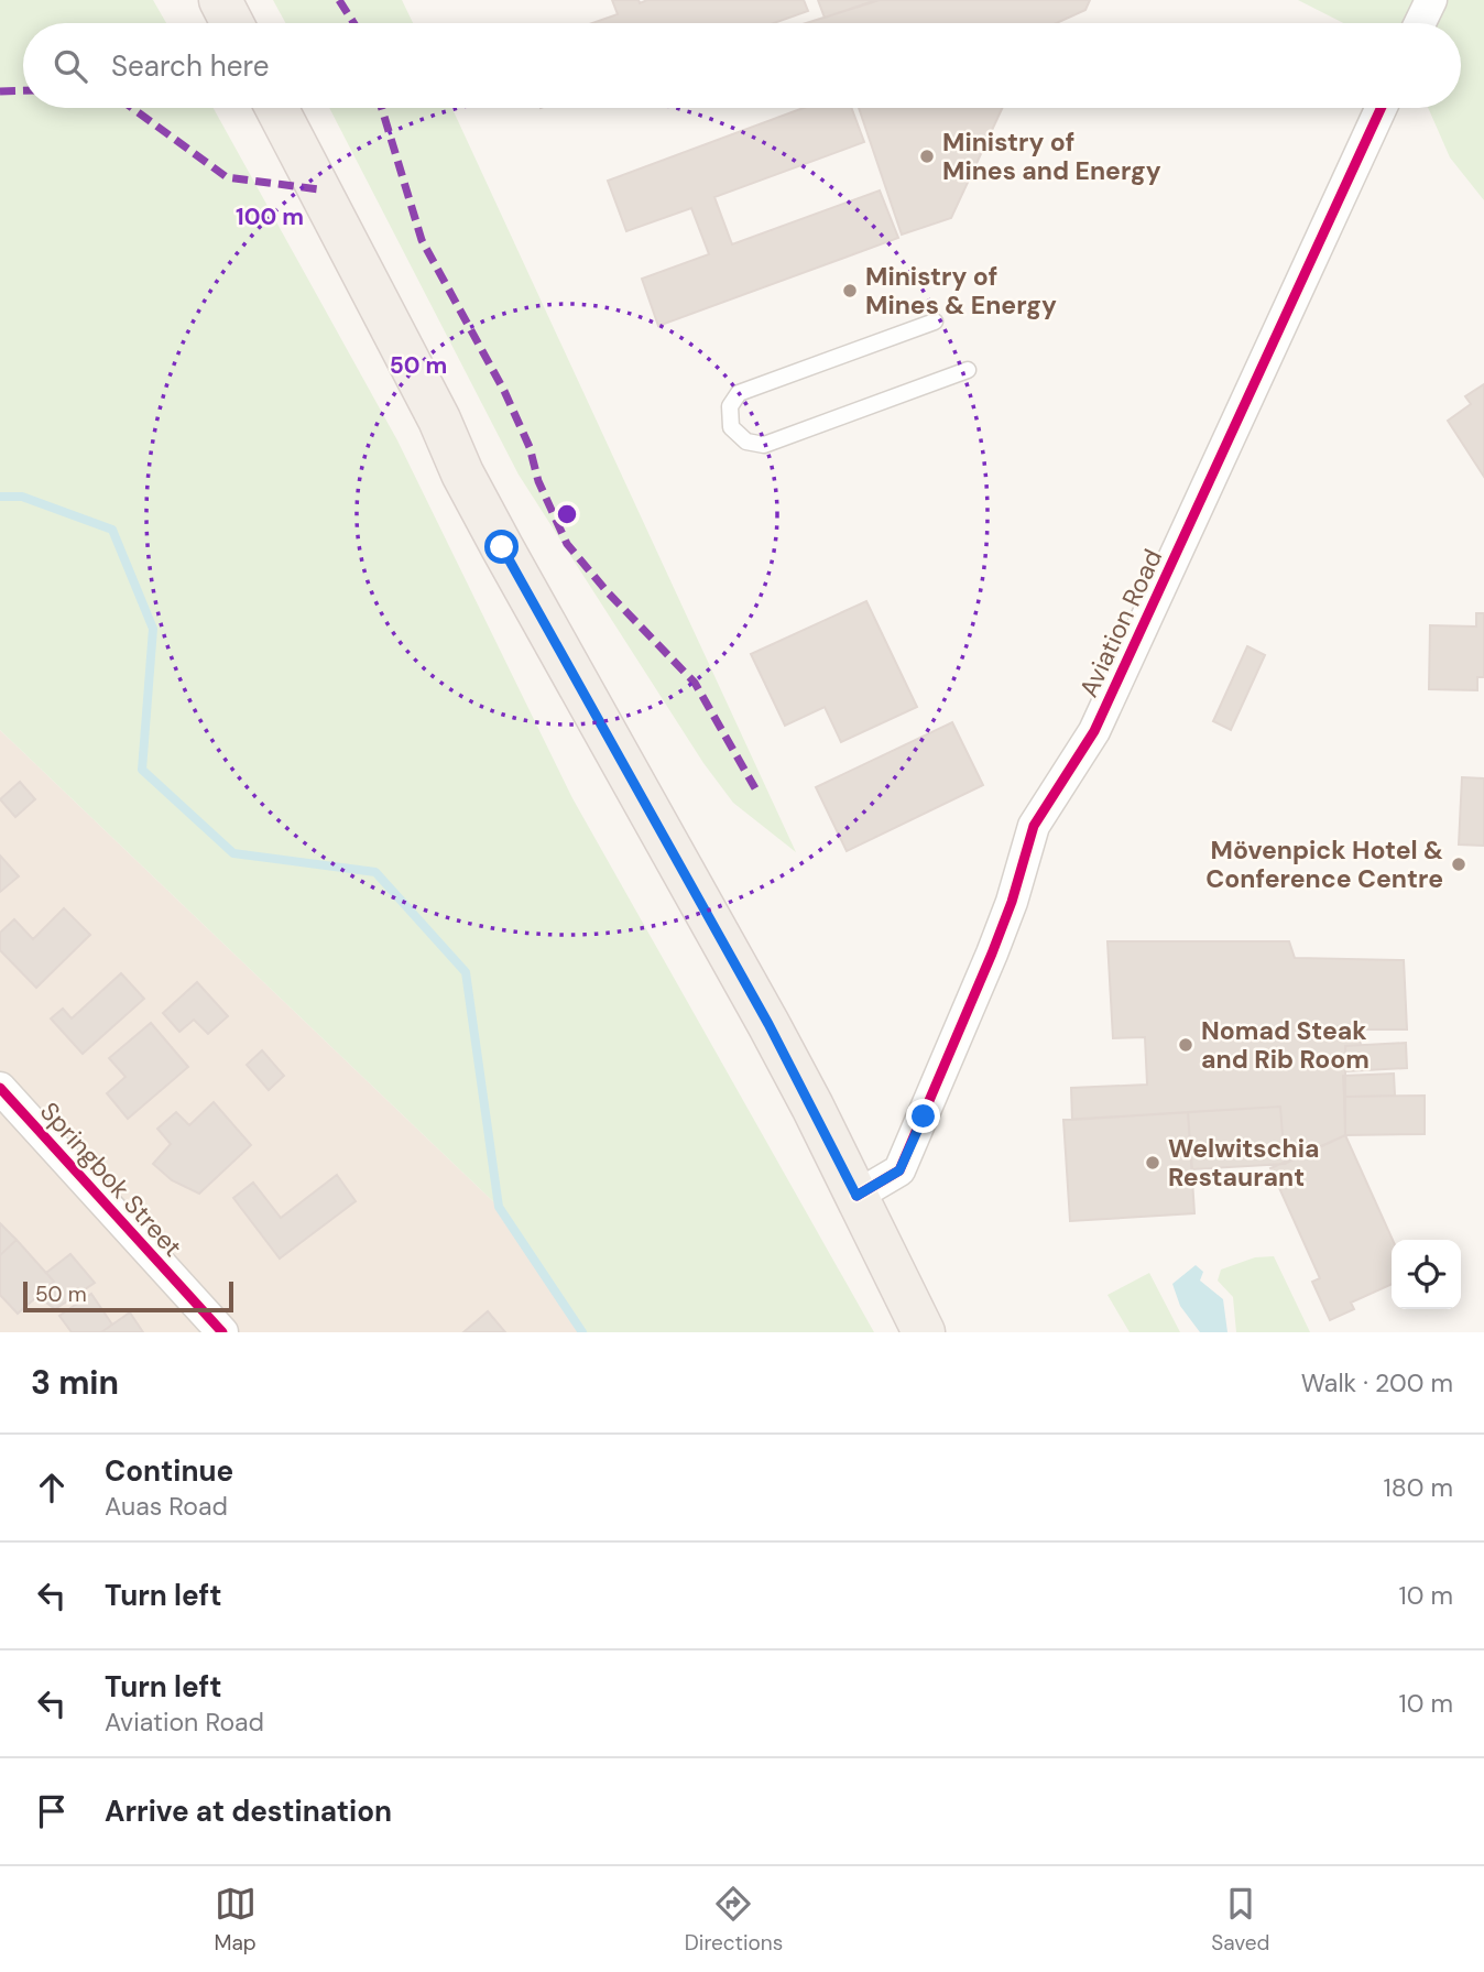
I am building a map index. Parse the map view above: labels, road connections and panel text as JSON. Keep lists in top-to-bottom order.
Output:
{
  "streets": {
    "street": ["Aviation Road", "Springbok Street"]
  },
  "places": [
    "Ministry of Mines and Energy",
    "Ministry of Mines & Energy",
    "Mövenpick Hotel & Conference Centre",
    "Nomad Steak and Rib Room",
    "Welwitschia Restaurant"
  ],
  "scale_bar": "50 m",
  "page": {
    "search": "Search here",
    "scale": "50 m",
    "heading": ["3 min", "Walk · 200 m"],
    "list": [
      ["Continue", "Auas Road", "180 m"],
      ["Turn left", "10 m"],
      ["Turn left", "Aviation Road", "10 m"],
      "Arrive at destination"
    ],
    "nav": ["Map", "Directions", "Saved"]
  },
  "rings": ["100 m", "50 m"]
}
